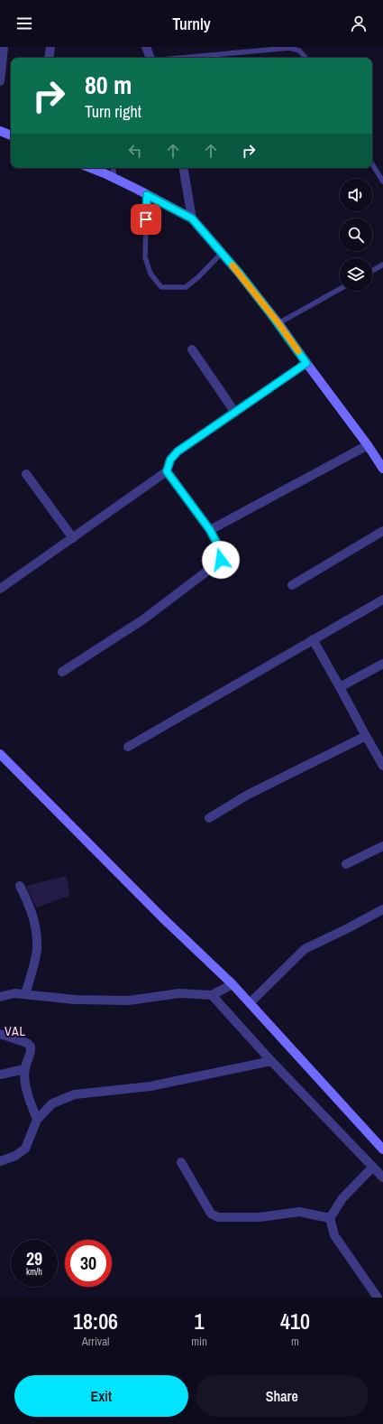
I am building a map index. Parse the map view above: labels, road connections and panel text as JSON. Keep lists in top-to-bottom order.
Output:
{
  "districts": ["VAL"],
  "page": {
    "header": "Turnly",
    "turn": ["80 m", "Turn right"],
    "speed": "29 km/h",
    "limit": "30",
    "eta": [
      "18:06",
      "Arrival",
      "1",
      "min",
      "410",
      "m"
    ],
    "buttons": ["Exit", "Share"]
  }
}
